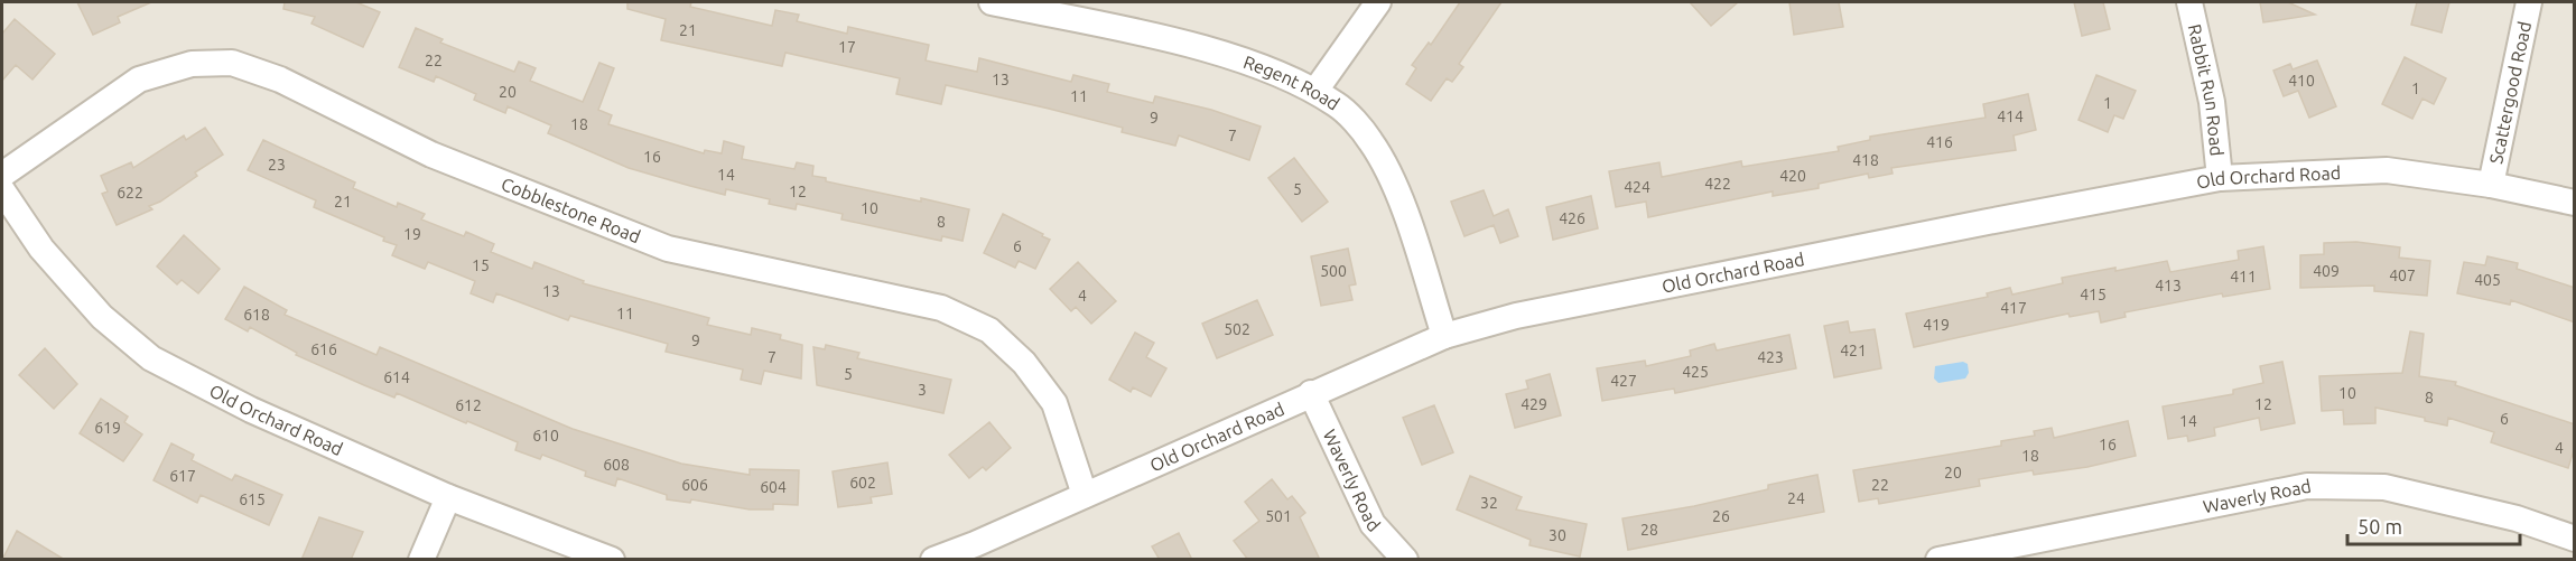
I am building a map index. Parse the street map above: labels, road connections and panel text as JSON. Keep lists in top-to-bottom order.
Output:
{
  "streets": {
    "street": [
      "Regent Road",
      "Rabbit Run Road",
      "Scattergood Road",
      "Old Orchard Road",
      "Cobblestone Road",
      "Waverly Road"
    ]
  },
  "crossings": [
    ["Regent Road", "Old Orchard Road"],
    ["Rabbit Run Road", "Old Orchard Road"],
    ["Scattergood Road", "Old Orchard Road"],
    ["Old Orchard Road", "Cobblestone Road"],
    ["Old Orchard Road", "Waverly Road"]
  ],
  "house_numbers": [
    "21",
    "17",
    "22",
    "13",
    "410",
    "1",
    "20",
    "11",
    "1",
    "414",
    "9",
    "18",
    "7",
    "416",
    "16",
    "418",
    "23",
    "14",
    "420",
    "422",
    "424",
    "5",
    "12",
    "622",
    "21",
    "10",
    "426",
    "8",
    "19",
    "6",
    "15",
    "500",
    "409",
    "407",
    "411",
    "405",
    "413",
    "13",
    "415",
    "4",
    "417",
    "11",
    "618",
    "419",
    "502",
    "9",
    "616",
    "421",
    "7",
    "423",
    "425",
    "5",
    "614",
    "427",
    "3",
    "10",
    "8",
    "429",
    "12",
    "612",
    "6",
    "14",
    "619",
    "610",
    "16",
    "4",
    "18",
    "608",
    "20",
    "617",
    "602",
    "606",
    "22",
    "604",
    "24",
    "615",
    "32",
    "501",
    "26",
    "28",
    "30"
  ],
  "scale_bar": "50 m"
}
